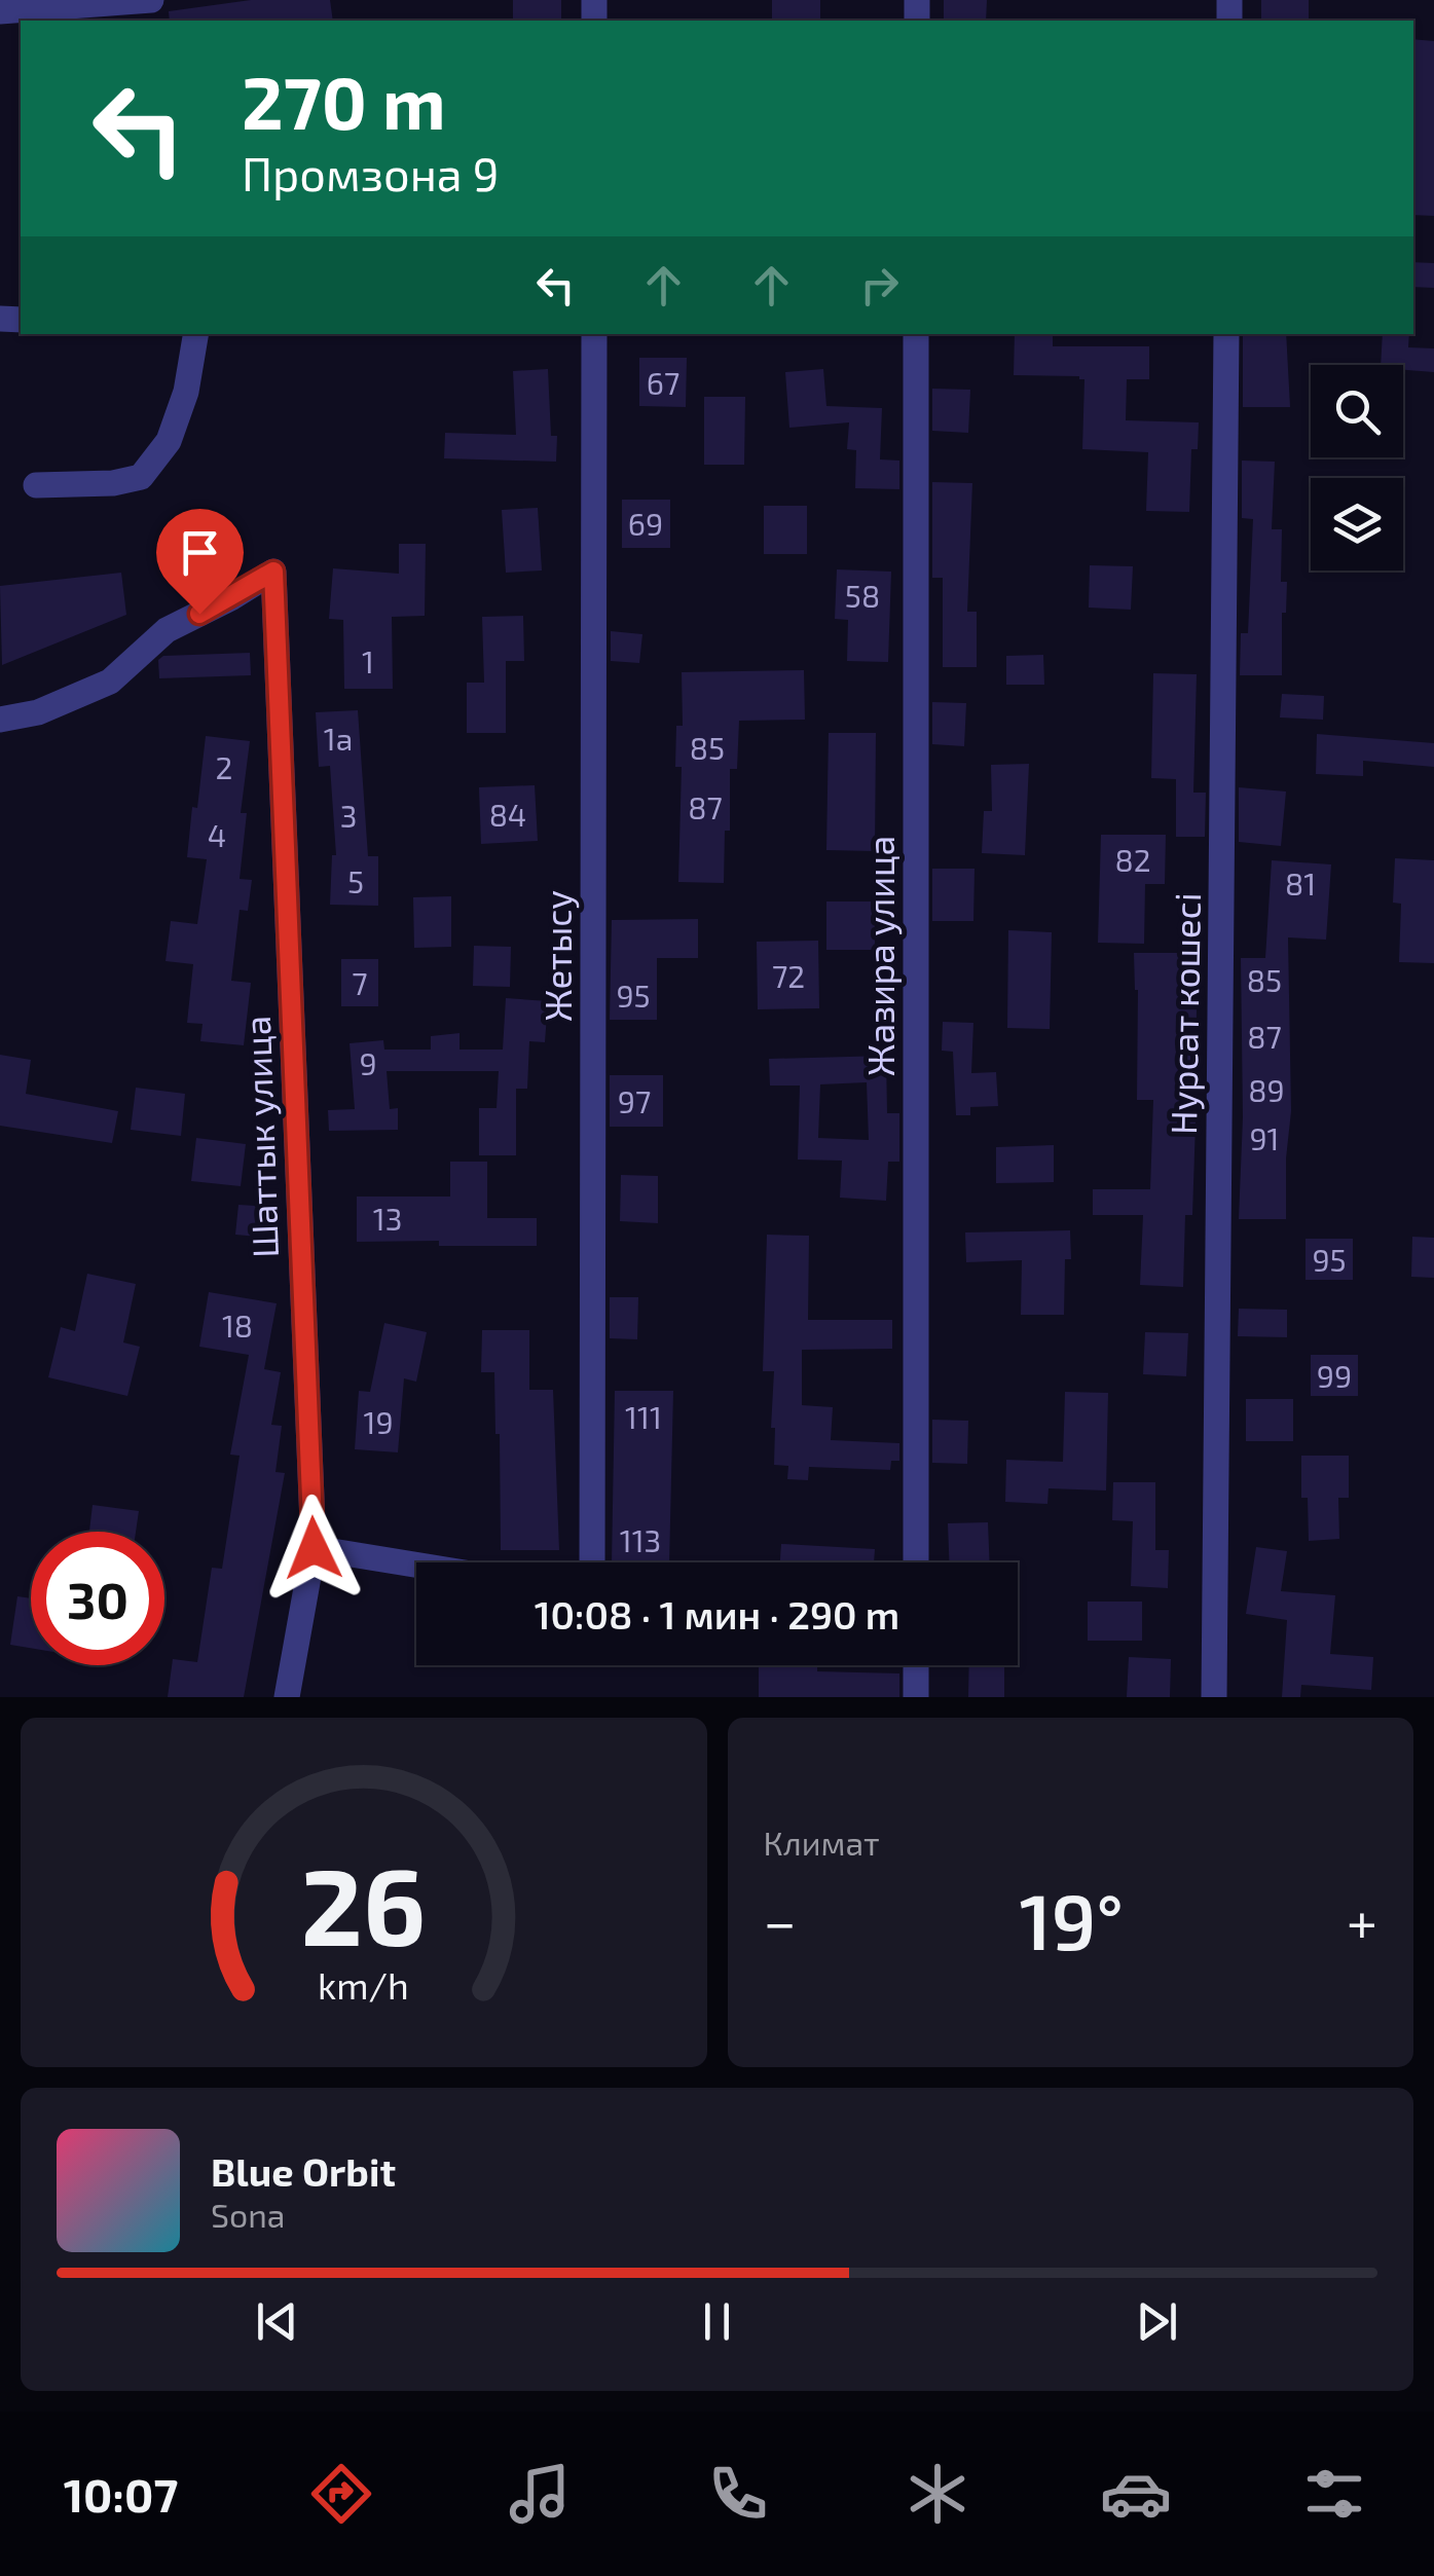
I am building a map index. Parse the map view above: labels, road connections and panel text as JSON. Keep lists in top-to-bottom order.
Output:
{
  "streets": {
    "street": [
      "Жетысу",
      "Жазира улица",
      "Нурсат кошесi",
      "Шаттык улица"
    ]
  },
  "house_numbers": [
    "67",
    "69",
    "58",
    "1",
    "1а",
    "85",
    "2",
    "87",
    "84",
    "3",
    "4",
    "82",
    "5",
    "81",
    "72",
    "85",
    "7",
    "95",
    "87",
    "9",
    "89",
    "97",
    "91",
    "13",
    "95",
    "18",
    "99",
    "111",
    "19",
    "113"
  ],
  "page": {
    "turn": ["270 m", "Промзона 9"],
    "limit": "30",
    "trip": "10:08 · 1 мин · 290 m",
    "tile": "Климат",
    "heat": ["−", "19°", "+"],
    "song": ["Blue Orbit", "Sona"],
    "tabs": "10:07",
    "gauge": ["26", "km/h"]
  }
}
